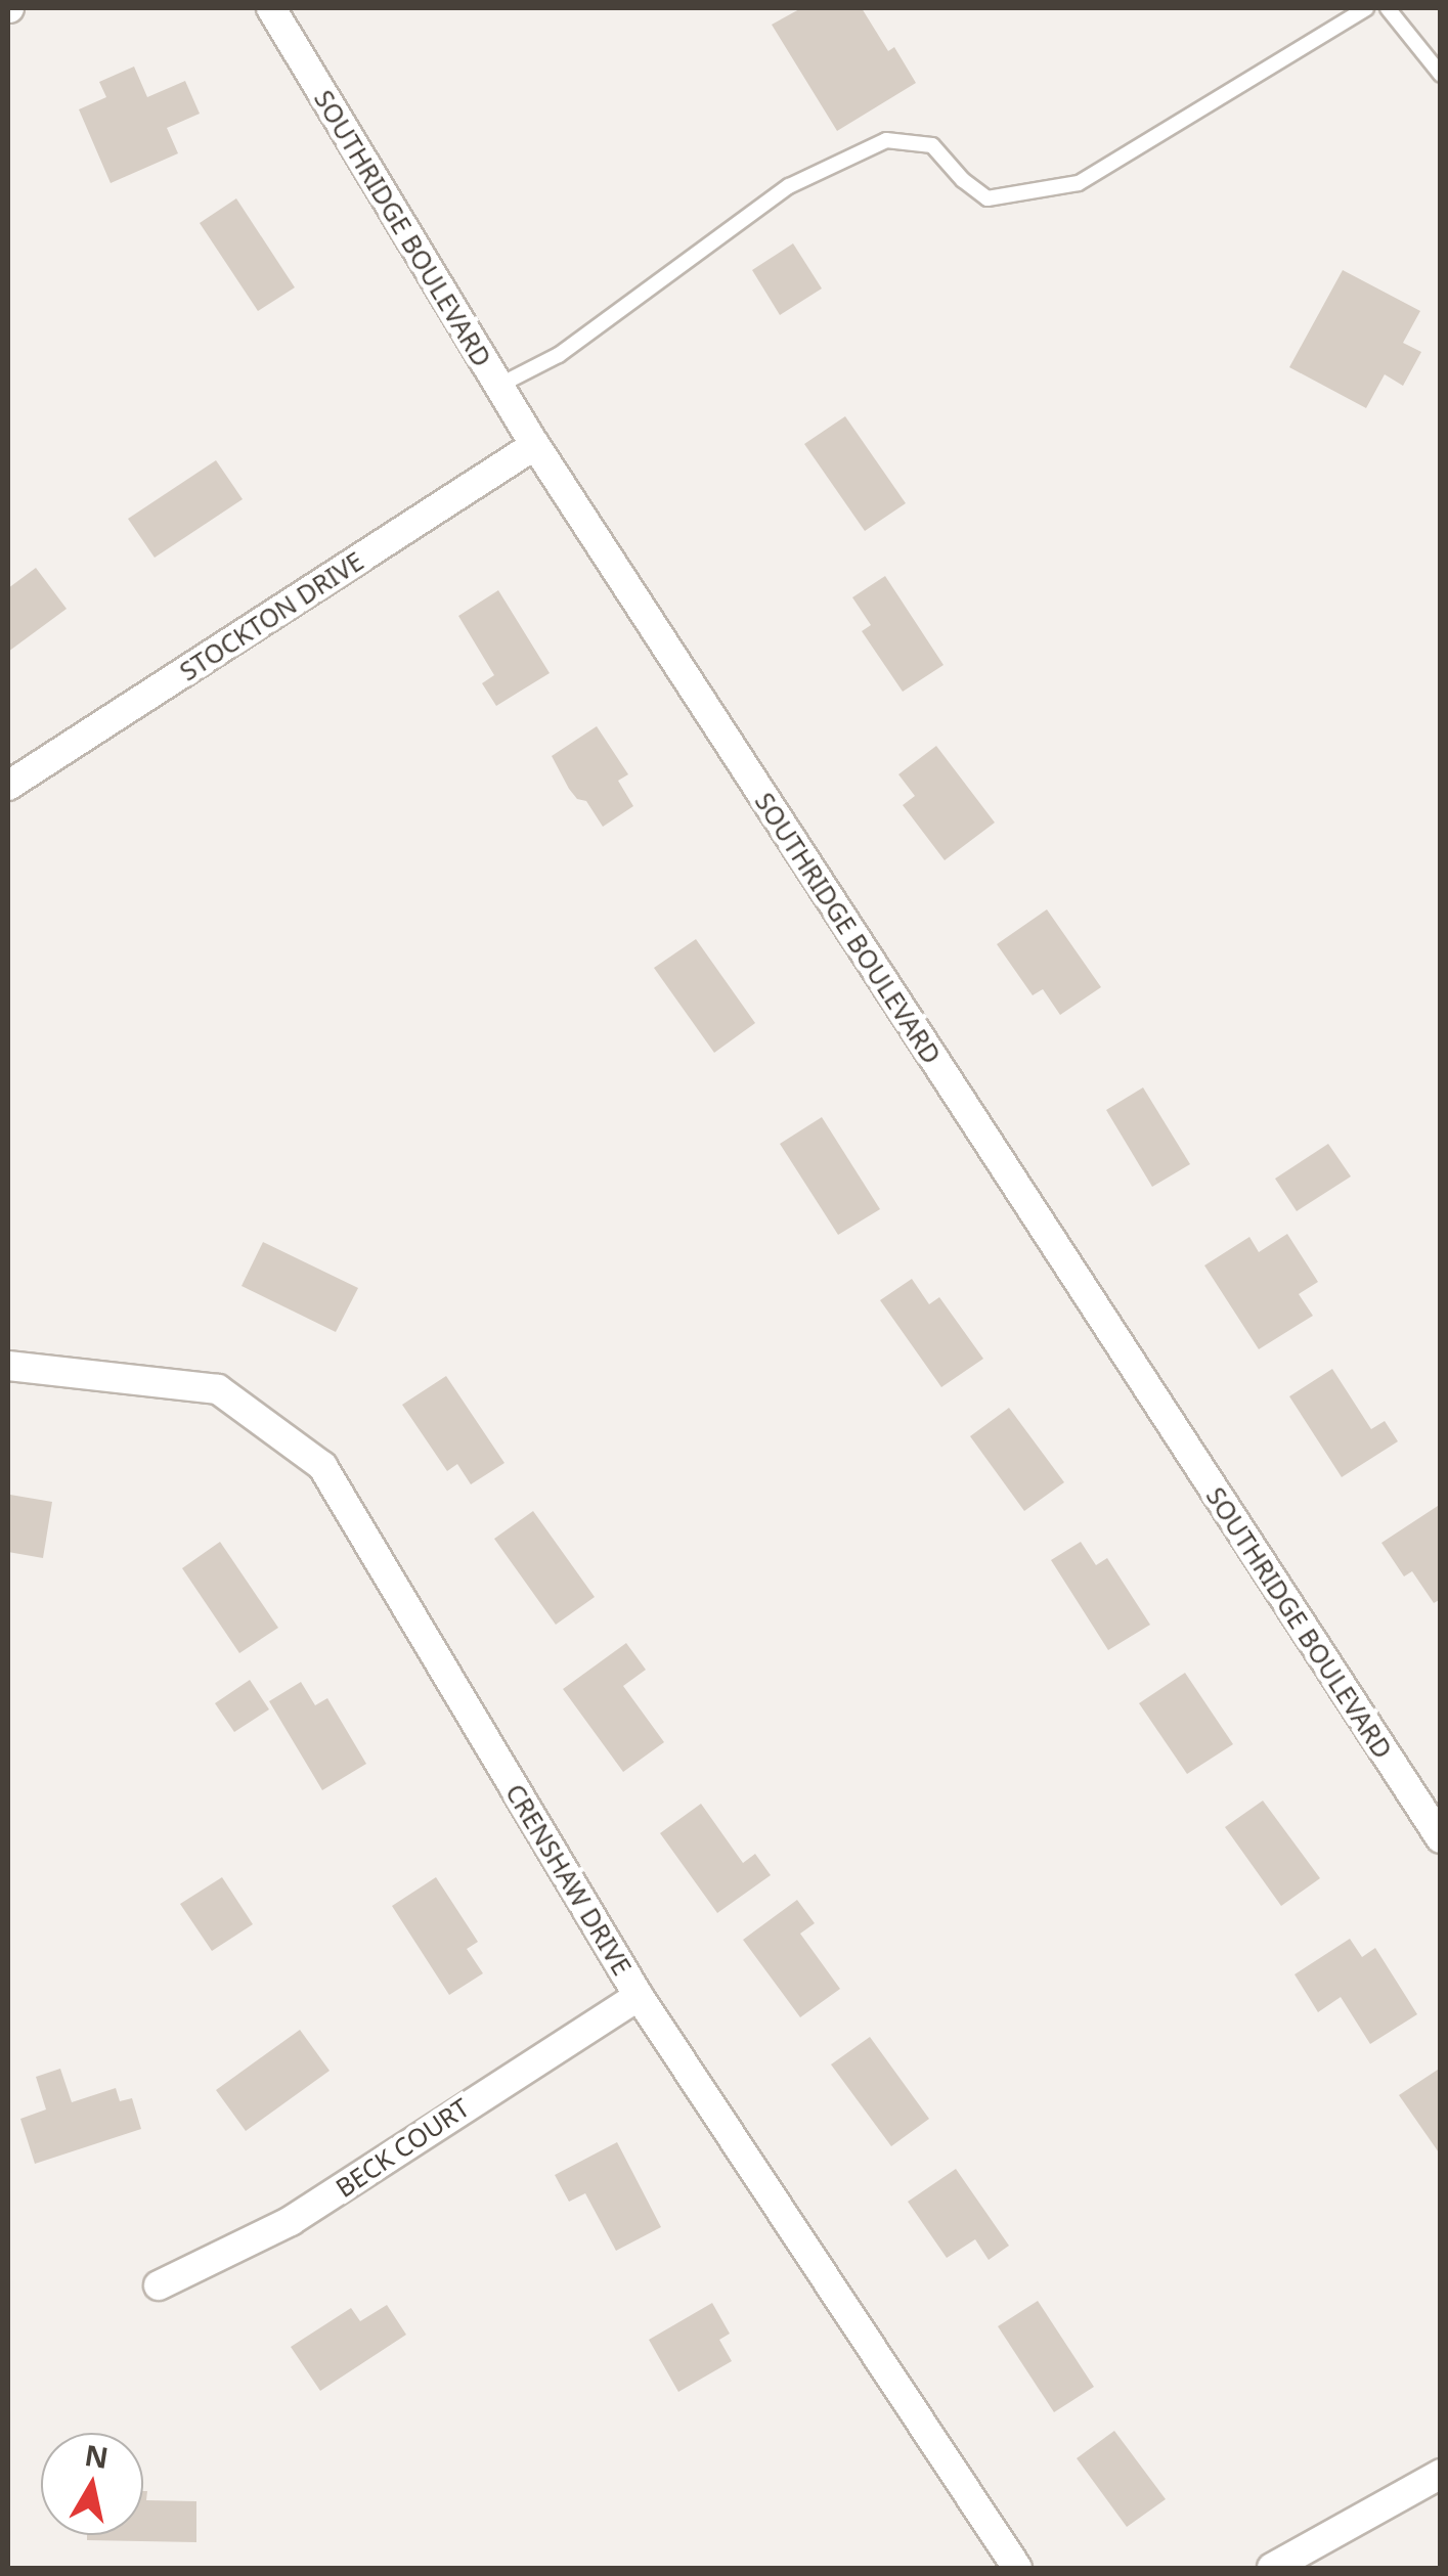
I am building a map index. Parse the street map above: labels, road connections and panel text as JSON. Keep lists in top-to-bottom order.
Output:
{
  "streets": {
    "street": [
      "SOUTHRIDGE BOULEVARD",
      "STOCKTON DRIVE",
      "CRENSHAW DRIVE",
      "BECK COURT"
    ]
  },
  "crossings": [
    ["SOUTHRIDGE BOULEVARD", "STOCKTON DRIVE"],
    ["CRENSHAW DRIVE", "BECK COURT"]
  ],
  "north": "top"
}
